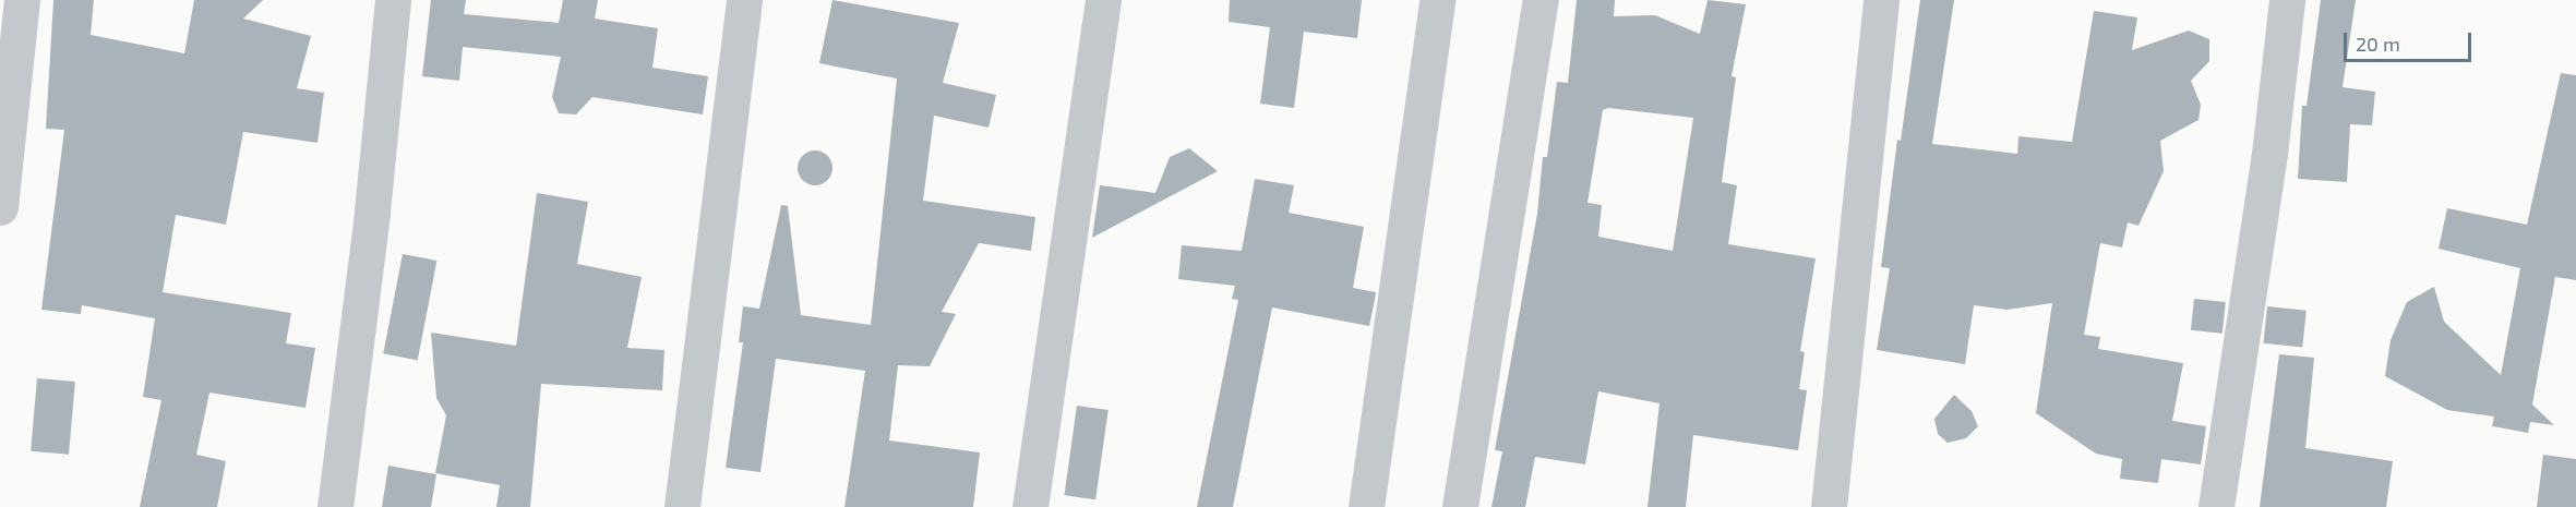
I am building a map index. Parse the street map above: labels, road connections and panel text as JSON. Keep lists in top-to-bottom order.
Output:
{
  "scale_bar": "20 m"
}
